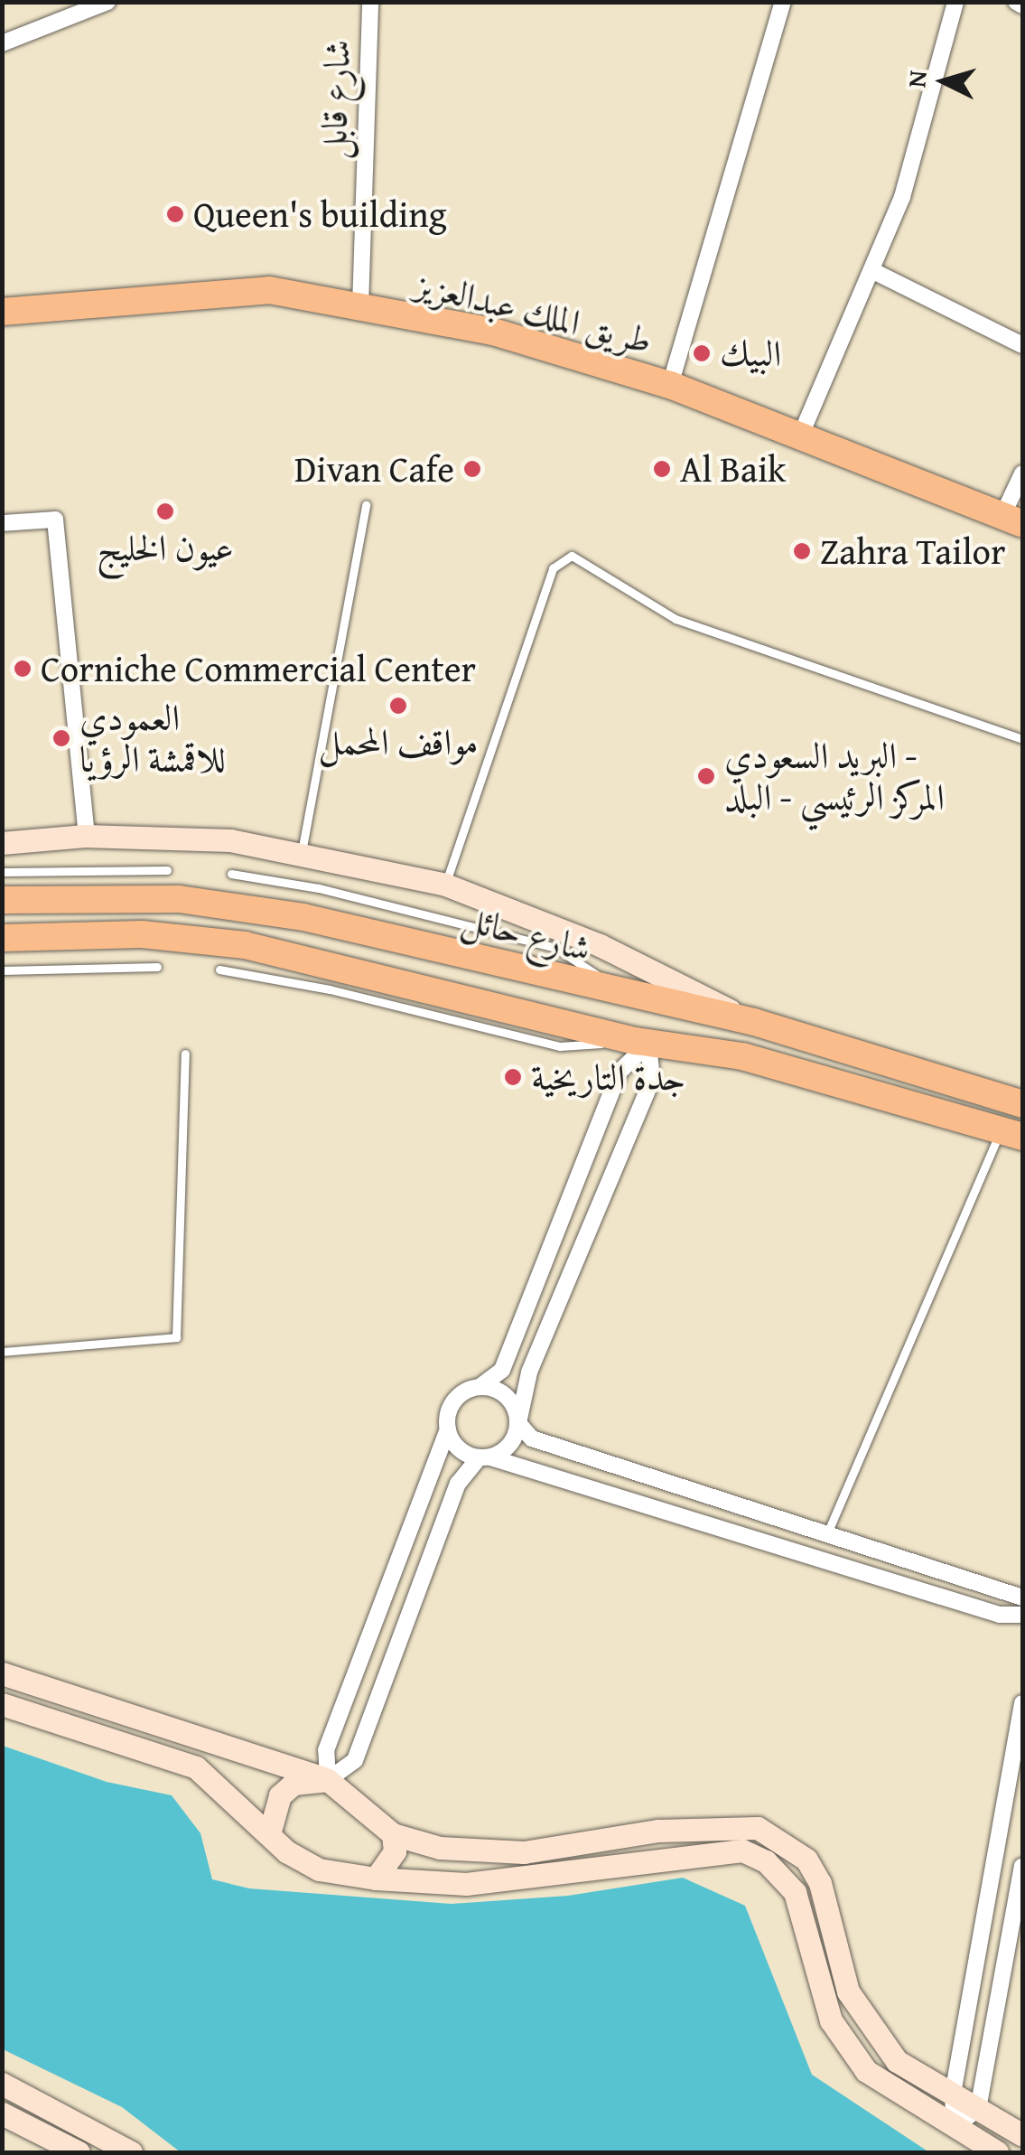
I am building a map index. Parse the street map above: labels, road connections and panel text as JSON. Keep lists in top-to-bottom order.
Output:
{
  "streets": {
    "main road": ["طريق الملك عبدالعزيز", "شارع حائل"],
    "street": ["شارع قابل"]
  },
  "crossings": [
    ["شارع قابل", "طريق الملك عبدالعزيز"]
  ],
  "places": [
    "Queen's building",
    "البيك",
    "Divan Cafe",
    "Al Baik",
    "عيون الخليج",
    "Zahra Tailor",
    "Corniche Commercial Center",
    "مواقف المحمل",
    "العمودي للاقمشة الرؤيا",
    "البريد السعودي - المركز الرئيسي - البلد",
    "جدة التاريخية"
  ],
  "north": "left"
}
